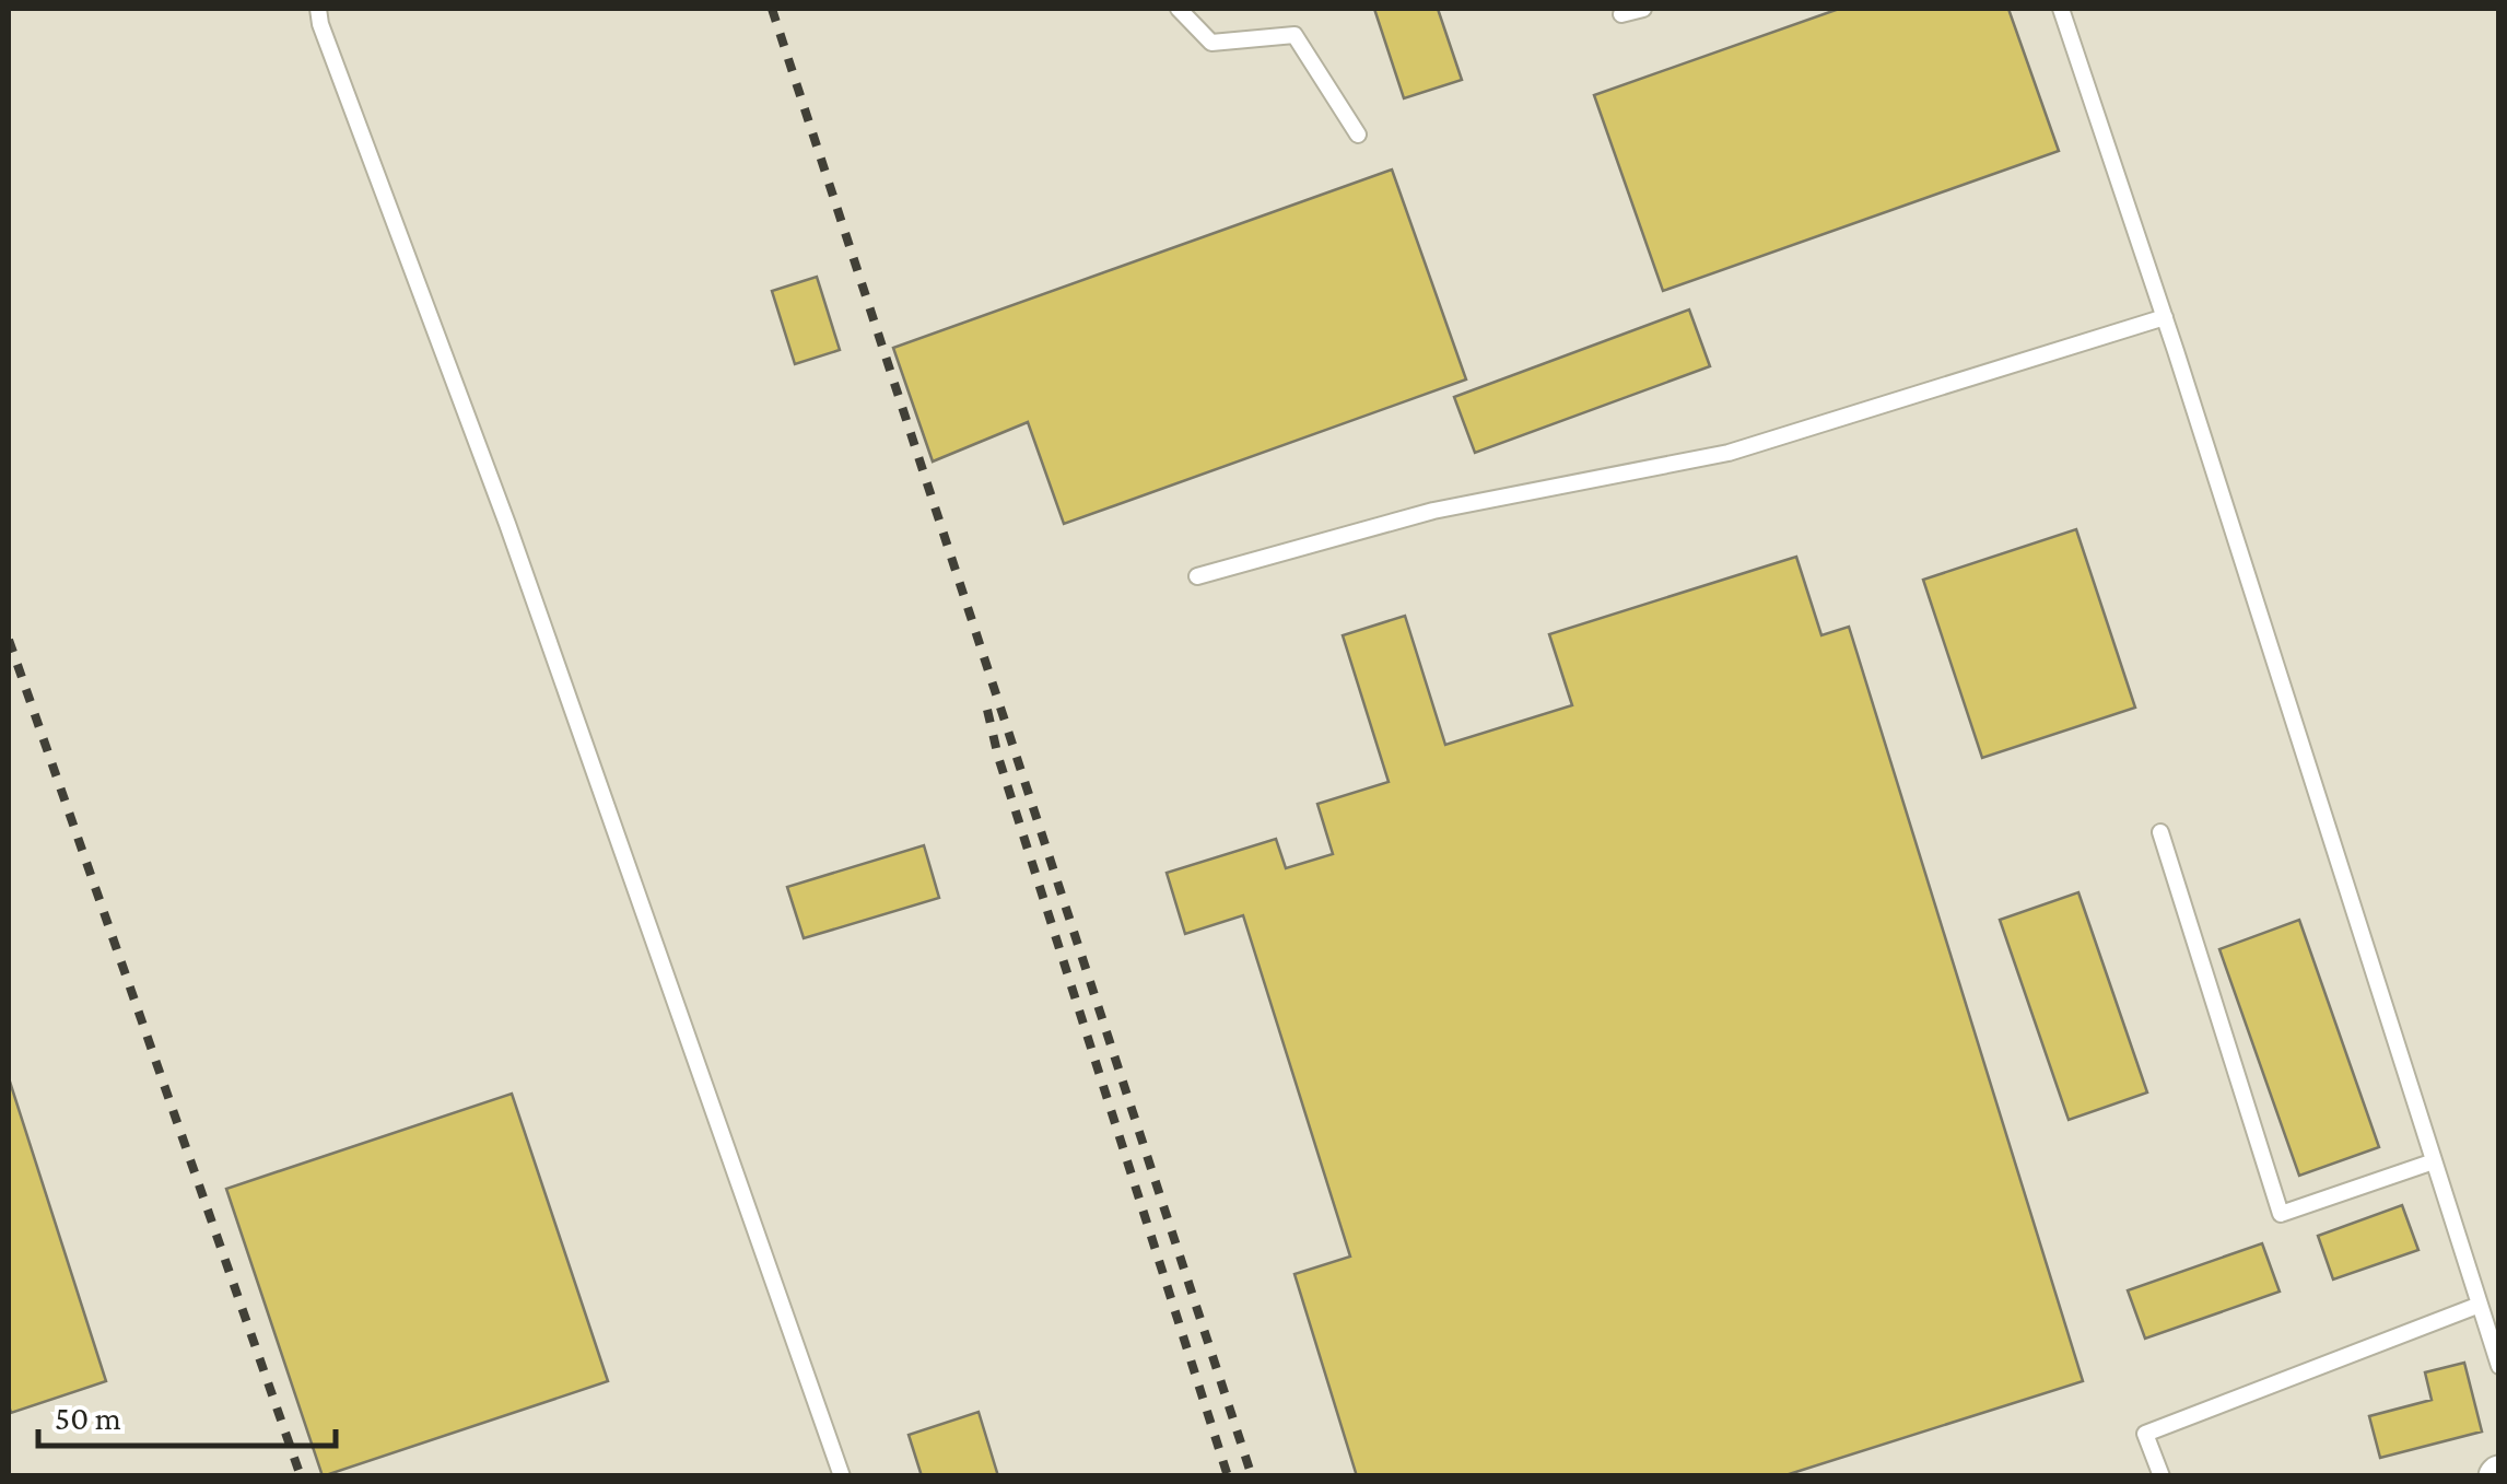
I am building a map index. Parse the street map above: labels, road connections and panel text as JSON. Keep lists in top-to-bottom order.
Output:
{
  "scale_bar": "50 m"
}
